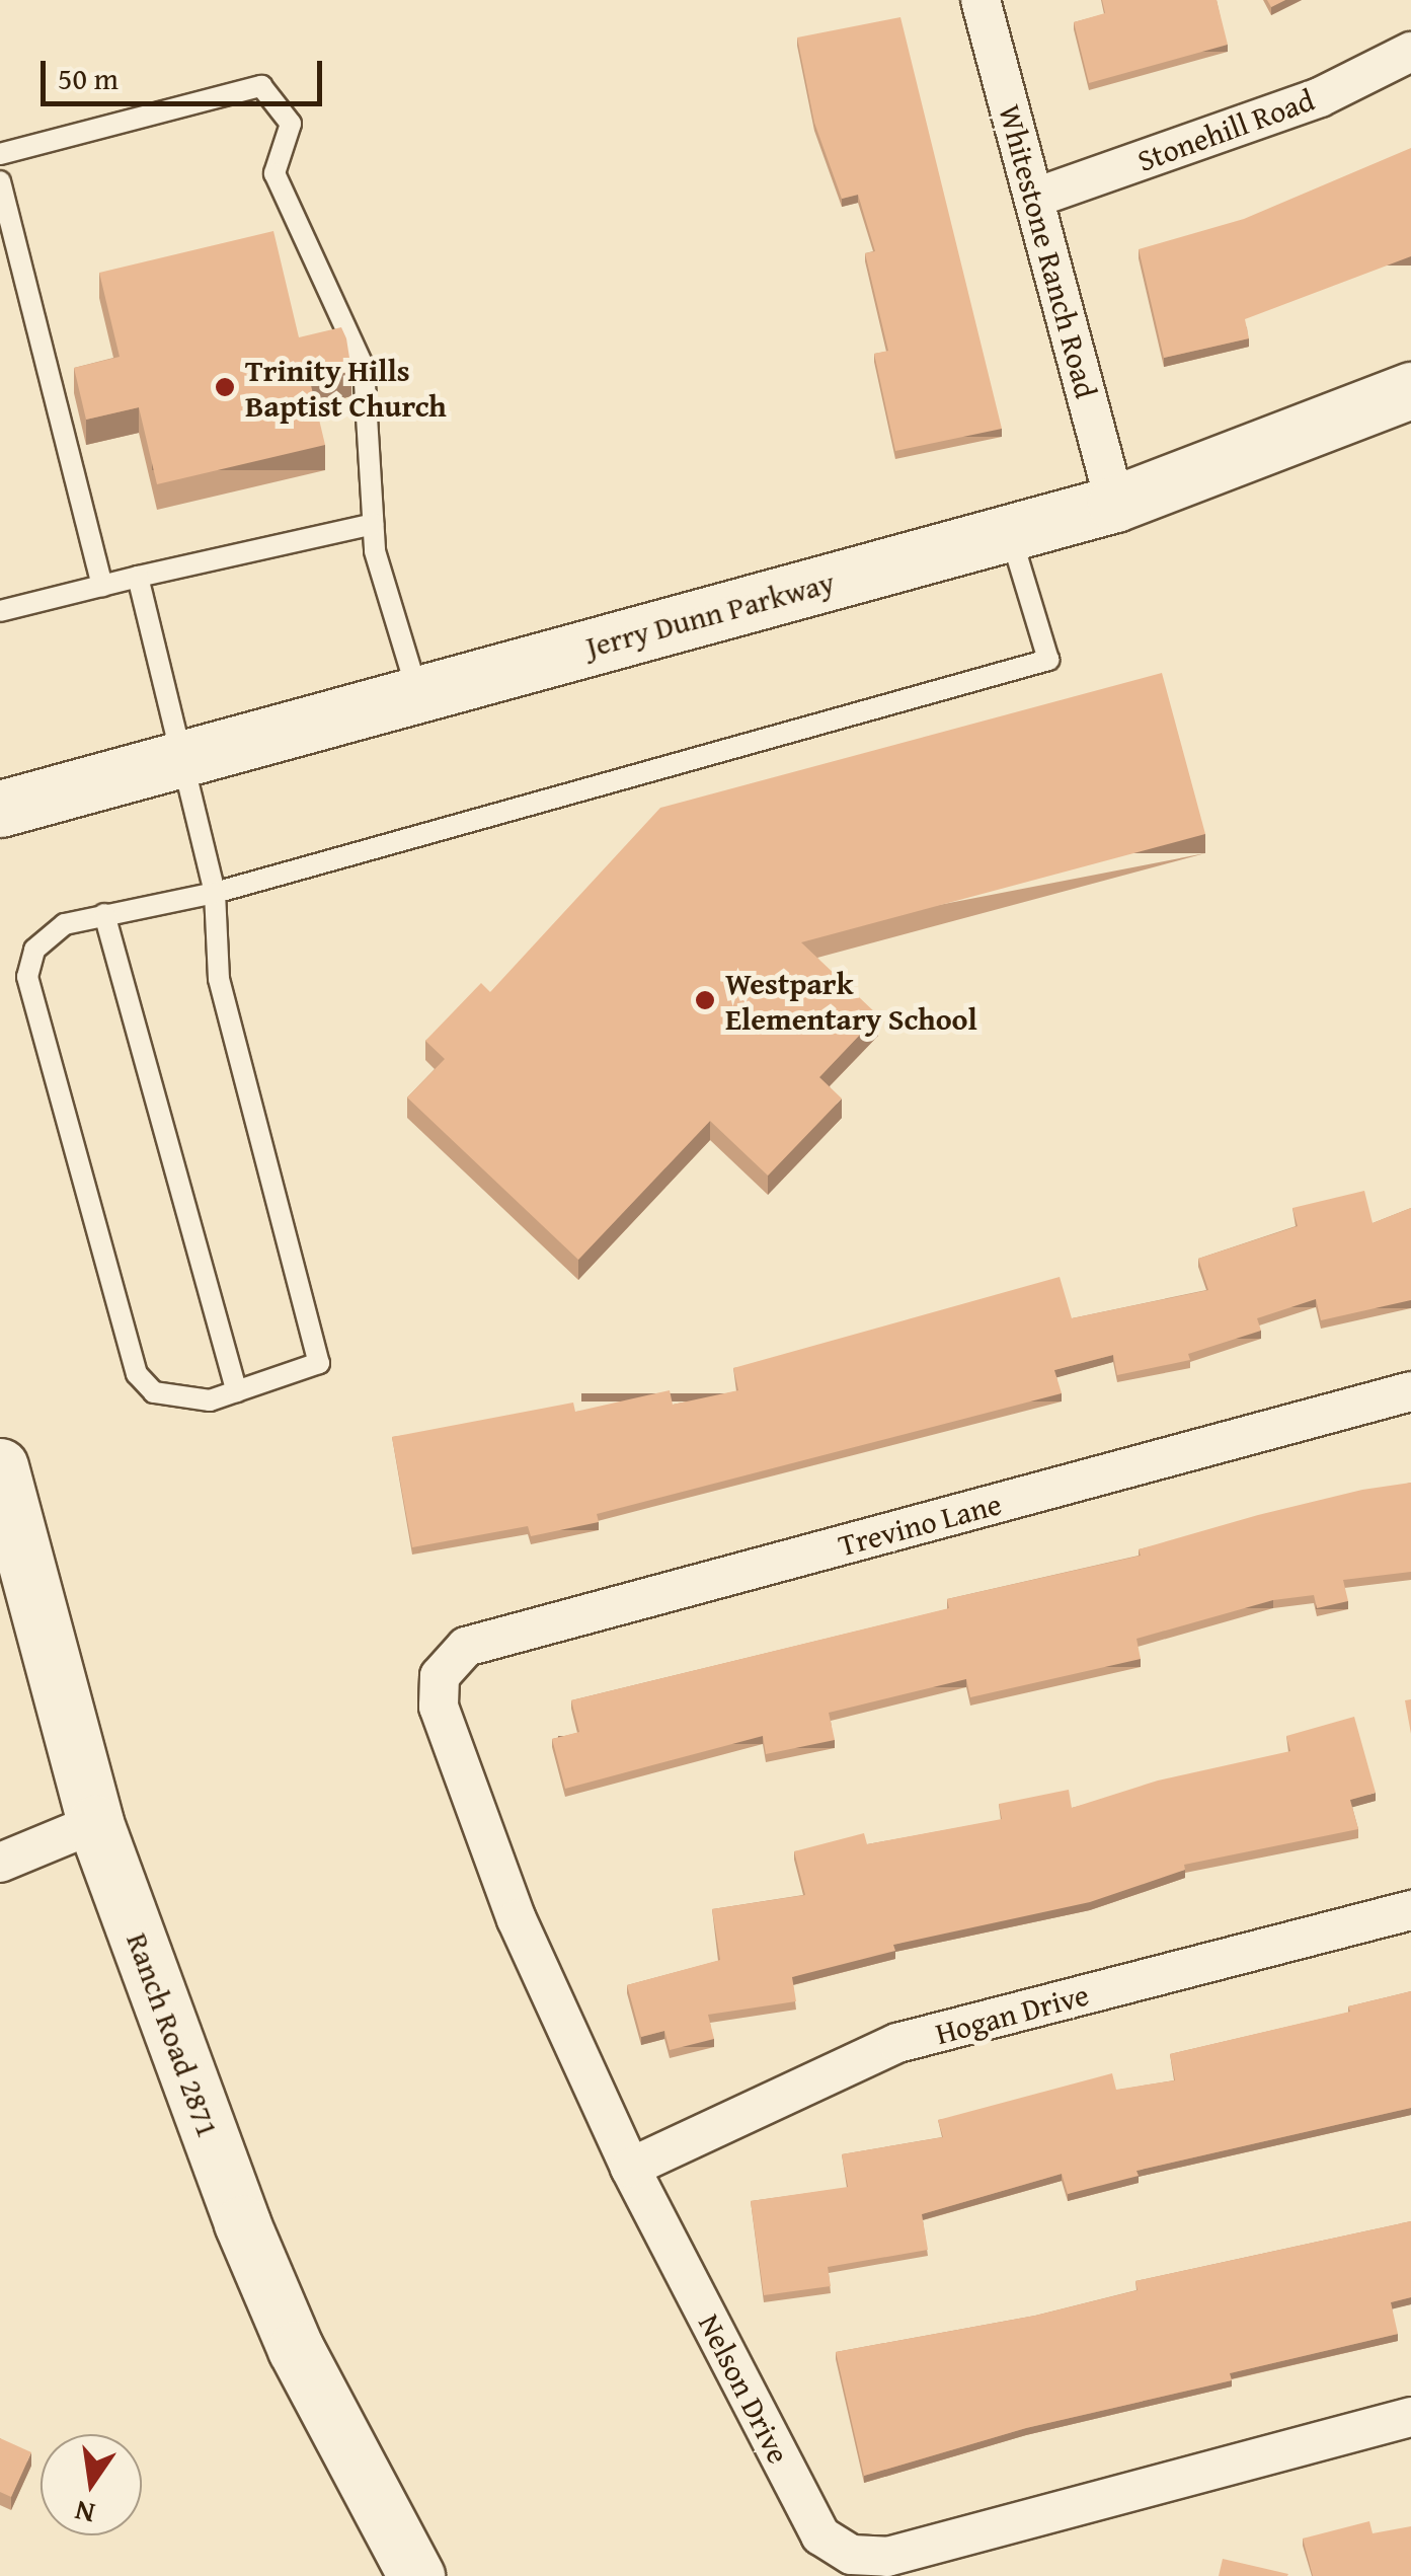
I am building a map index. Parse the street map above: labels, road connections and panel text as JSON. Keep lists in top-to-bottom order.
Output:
{
  "streets": {
    "street": [
      "Stonehill Road",
      "Whitestone Ranch Road",
      "Jerry Dunn Parkway",
      "Trevino Lane",
      "Hogan Drive",
      "Ranch Road 2871",
      "Nelson Drive"
    ]
  },
  "crossings": [
    ["Stonehill Road", "Whitestone Ranch Road"],
    ["Whitestone Ranch Road", "Jerry Dunn Parkway"],
    ["Trevino Lane", "Nelson Drive"],
    ["Hogan Drive", "Nelson Drive"]
  ],
  "places": ["Trinity Hills Baptist Church", "Westpark Elementary School"],
  "scale_bar": "50 m",
  "north": "bottom"
}
